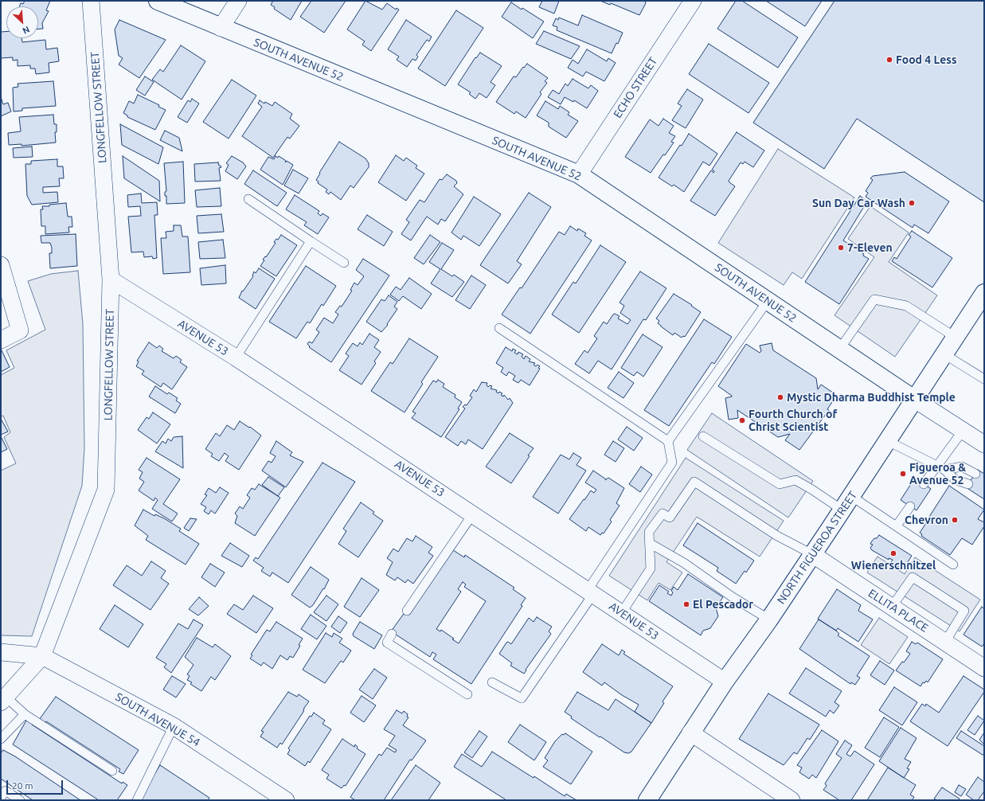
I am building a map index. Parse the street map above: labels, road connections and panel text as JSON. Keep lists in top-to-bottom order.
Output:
{
  "streets": {
    "street": [
      "SOUTH AVENUE 52",
      "ECHO STREET",
      "LONGFELLOW STREET",
      "AVENUE 53",
      "NORTH FIGUEROA STREET",
      "ELLITA PLACE",
      "SOUTH AVENUE 54"
    ]
  },
  "crossings": [
    ["SOUTH AVENUE 52", "ECHO STREET"],
    ["SOUTH AVENUE 52", "NORTH FIGUEROA STREET"],
    ["LONGFELLOW STREET", "AVENUE 53"],
    ["LONGFELLOW STREET", "SOUTH AVENUE 54"],
    ["AVENUE 53", "NORTH FIGUEROA STREET"],
    ["NORTH FIGUEROA STREET", "ELLITA PLACE"]
  ],
  "places": [
    "Food 4 Less",
    "Sun Day Car Wash",
    "7-Eleven",
    "Mystic Dharma Buddhist Temple",
    "Fourth Church of Christ Scientist",
    "Figueroa & Avenue 52",
    "Chevron",
    "Wienerschnitzel",
    "El Pescador"
  ],
  "scale_bar": "20 m",
  "north": "bottom right"
}
